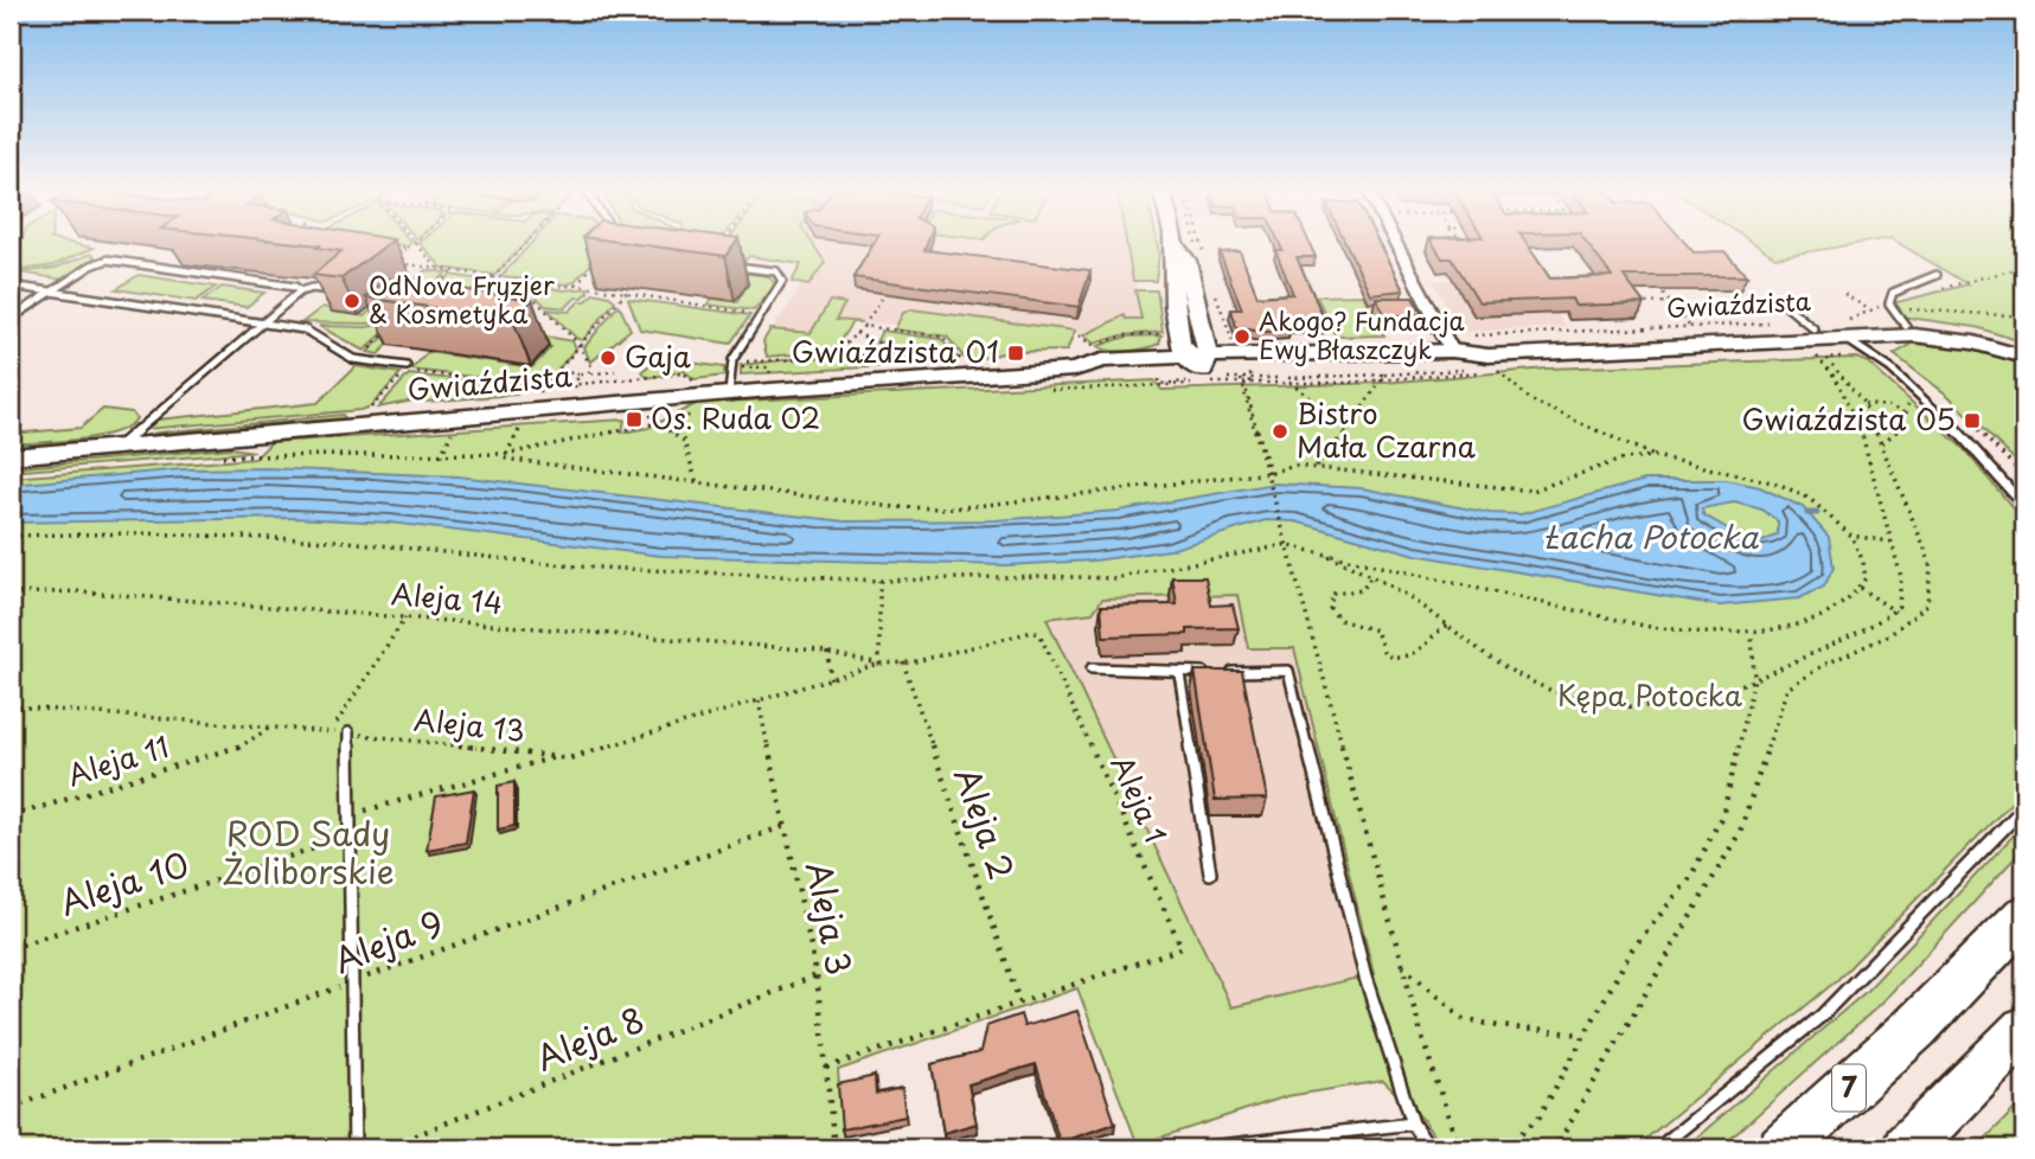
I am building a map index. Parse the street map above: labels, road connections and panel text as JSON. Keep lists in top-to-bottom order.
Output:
{
  "streets": {
    "highway": ["7"],
    "street": ["Gwiaździsta"],
    "path": [
      "Aleja 14",
      "Aleja 13",
      "Aleja 11",
      "Aleja 1",
      "Aleja 2",
      "Aleja 10",
      "Aleja 3",
      "Aleja 9",
      "Aleja 8"
    ]
  },
  "crossings": [
    ["Aleja 14", "Aleja 13"],
    ["Aleja 13", "Aleja 11"],
    ["Aleja 13", "Aleja 1"],
    ["Aleja 13", "Aleja 2"],
    ["Aleja 13", "Aleja 10"],
    ["Aleja 13", "Aleja 3"],
    ["Aleja 1", "Aleja 2"],
    ["Aleja 3", "Aleja 9"],
    ["Aleja 3", "Aleja 8"]
  ],
  "water": ["Łacha Potocka"],
  "parks": ["Kępa Potocka", "ROD Sady Żoliborskie"],
  "places": {
    "other": [
      "OdNova Fryzjer & Kosmetyka",
      "Akogo? Fundacja Ewy Błaszczyk",
      "Gaja",
      "Bistro Mała Czarna"
    ],
    "transit": ["Gwiaździsta 01", "Os. Ruda 02", "Gwiaździsta 05"]
  }
}
